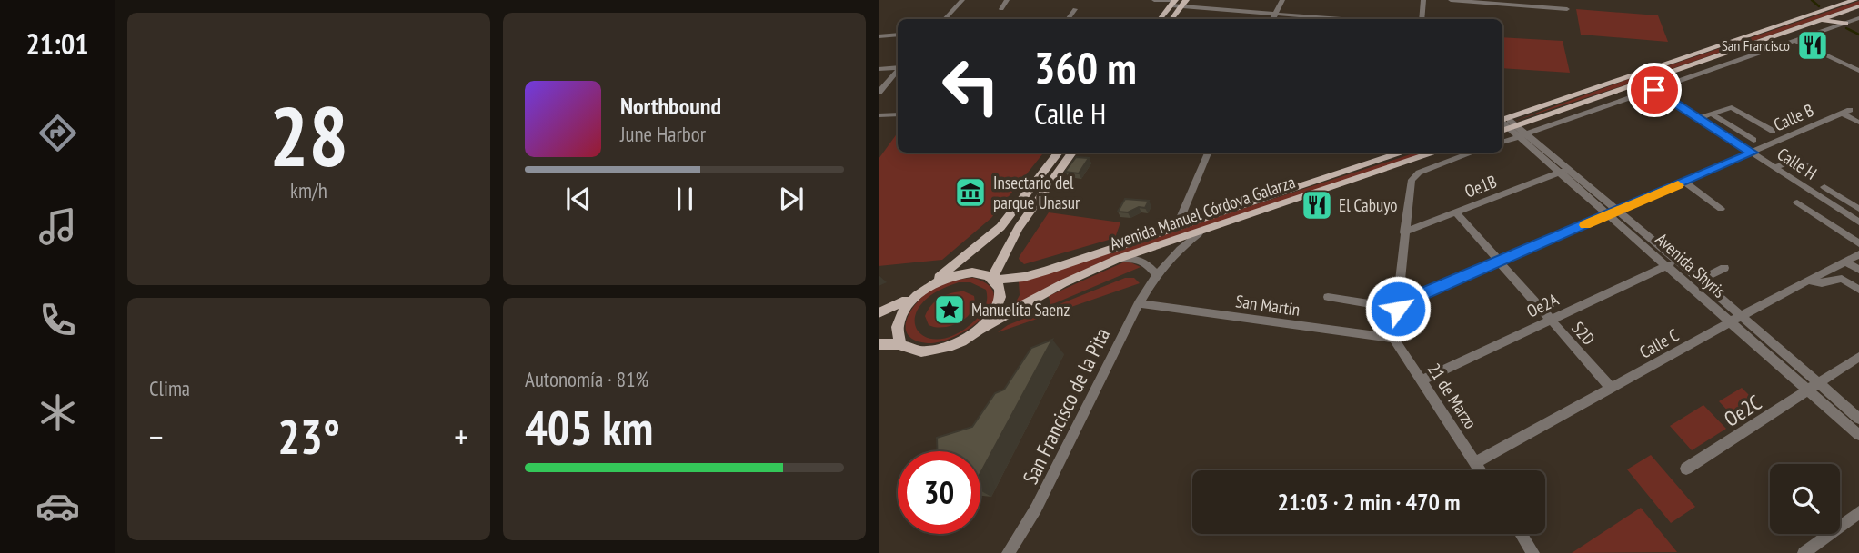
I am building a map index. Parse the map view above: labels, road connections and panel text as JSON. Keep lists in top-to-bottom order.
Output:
{
  "streets": {
    "main road": ["Avenida Manuel Córdova Galarza"],
    "street": [
      "Calle B",
      "Calle H",
      "Oe1B",
      "Avenida Shyris",
      "San Martin",
      "Oe2A",
      "S2D",
      "Calle C",
      "21 de Marzo",
      "San Francisco de la Pita",
      "Oe2C"
    ]
  },
  "crossings": [
    ["Calle B", "Calle H"],
    ["Calle B", "Avenida Shyris"],
    ["Calle B", "S2D"],
    ["Oe1B", "Avenida Shyris"],
    ["Oe1B", "S2D"],
    ["Avenida Manuel Córdova Galarza", "San Francisco de la Pita"],
    ["Avenida Shyris", "Oe2A"],
    ["Avenida Shyris", "Calle C"],
    ["Avenida Shyris", "Oe2C"],
    ["San Martin", "21 de Marzo"],
    ["San Martin", "San Francisco de la Pita"],
    ["Oe2A", "S2D"],
    ["Oe2A", "21 de Marzo"],
    ["S2D", "Calle C"],
    ["Calle C", "21 de Marzo"]
  ],
  "places": {
    "restaurant": ["San Francisco", "El Cabuyo"],
    "museum": ["Insectario del parque Unasur"],
    "place": ["Manuelita Saenz"]
  },
  "page": {
    "tabs": "21:01",
    "tile": [
      ["28", "km/h"],
      "Clima",
      ["Autonomía · 81%", "405 km"]
    ],
    "turn": ["360 m", "Calle H"],
    "song": ["Northbound", "June Harbor"],
    "heat": ["−", "23°", "+"],
    "limit": "30",
    "trip": "21:03 · 2 min · 470 m"
  }
}
